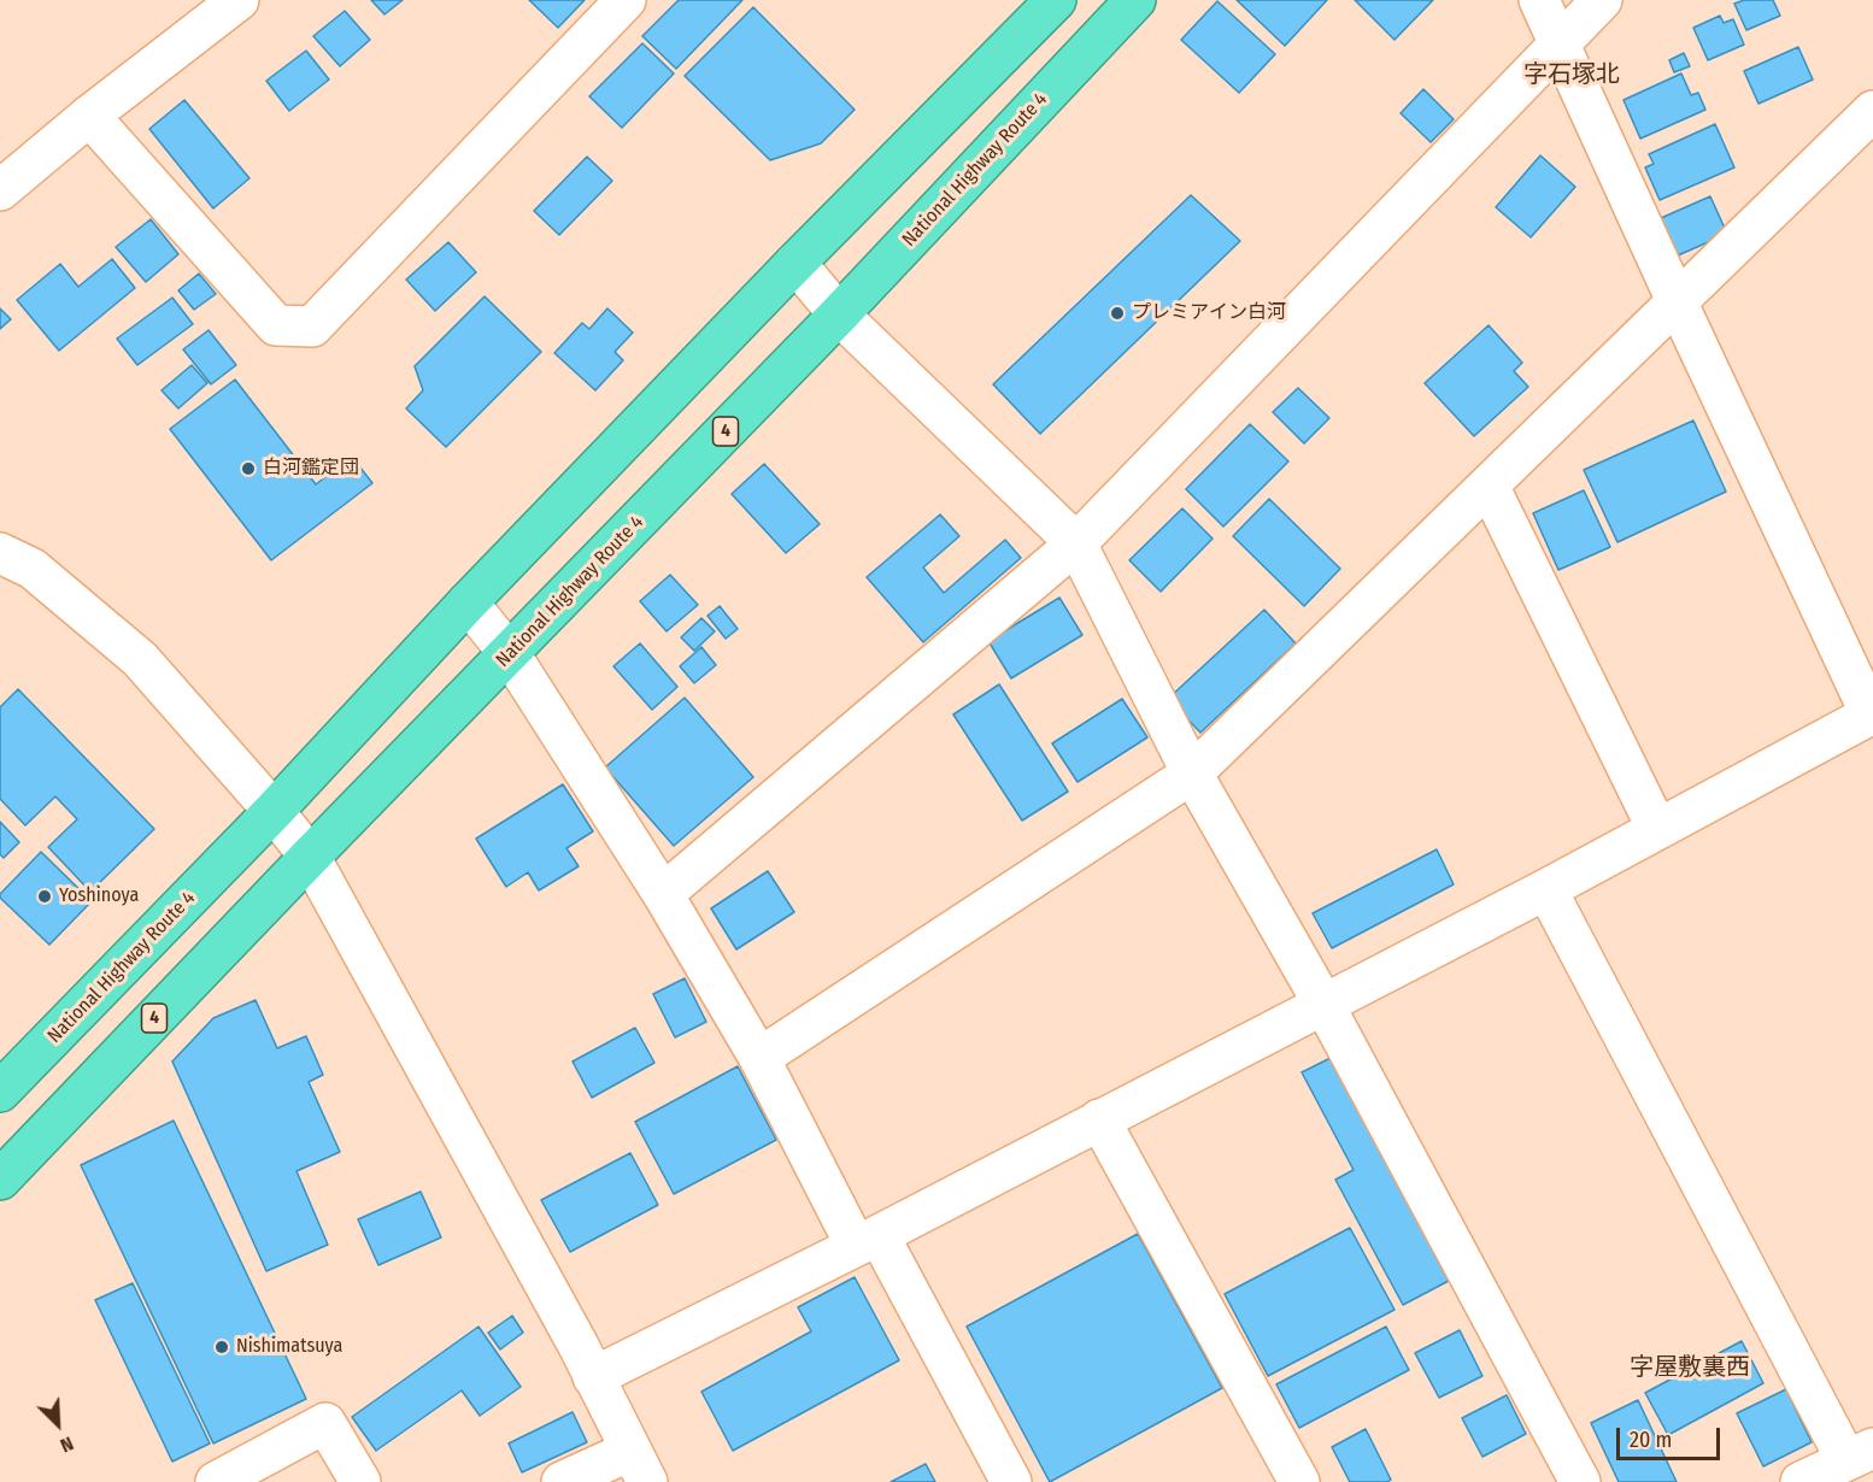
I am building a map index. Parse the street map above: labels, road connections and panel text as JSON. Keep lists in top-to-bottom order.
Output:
{
  "streets": {
    "highway": ["National Highway Route 4", "4"]
  },
  "districts": ["字石塚北", "字屋敷裏西"],
  "places": [
    "プレミアイン白河",
    "白河鑑定団",
    "Yoshinoya",
    "Nishimatsuya"
  ],
  "scale_bar": "20 m",
  "north": "bottom right"
}
